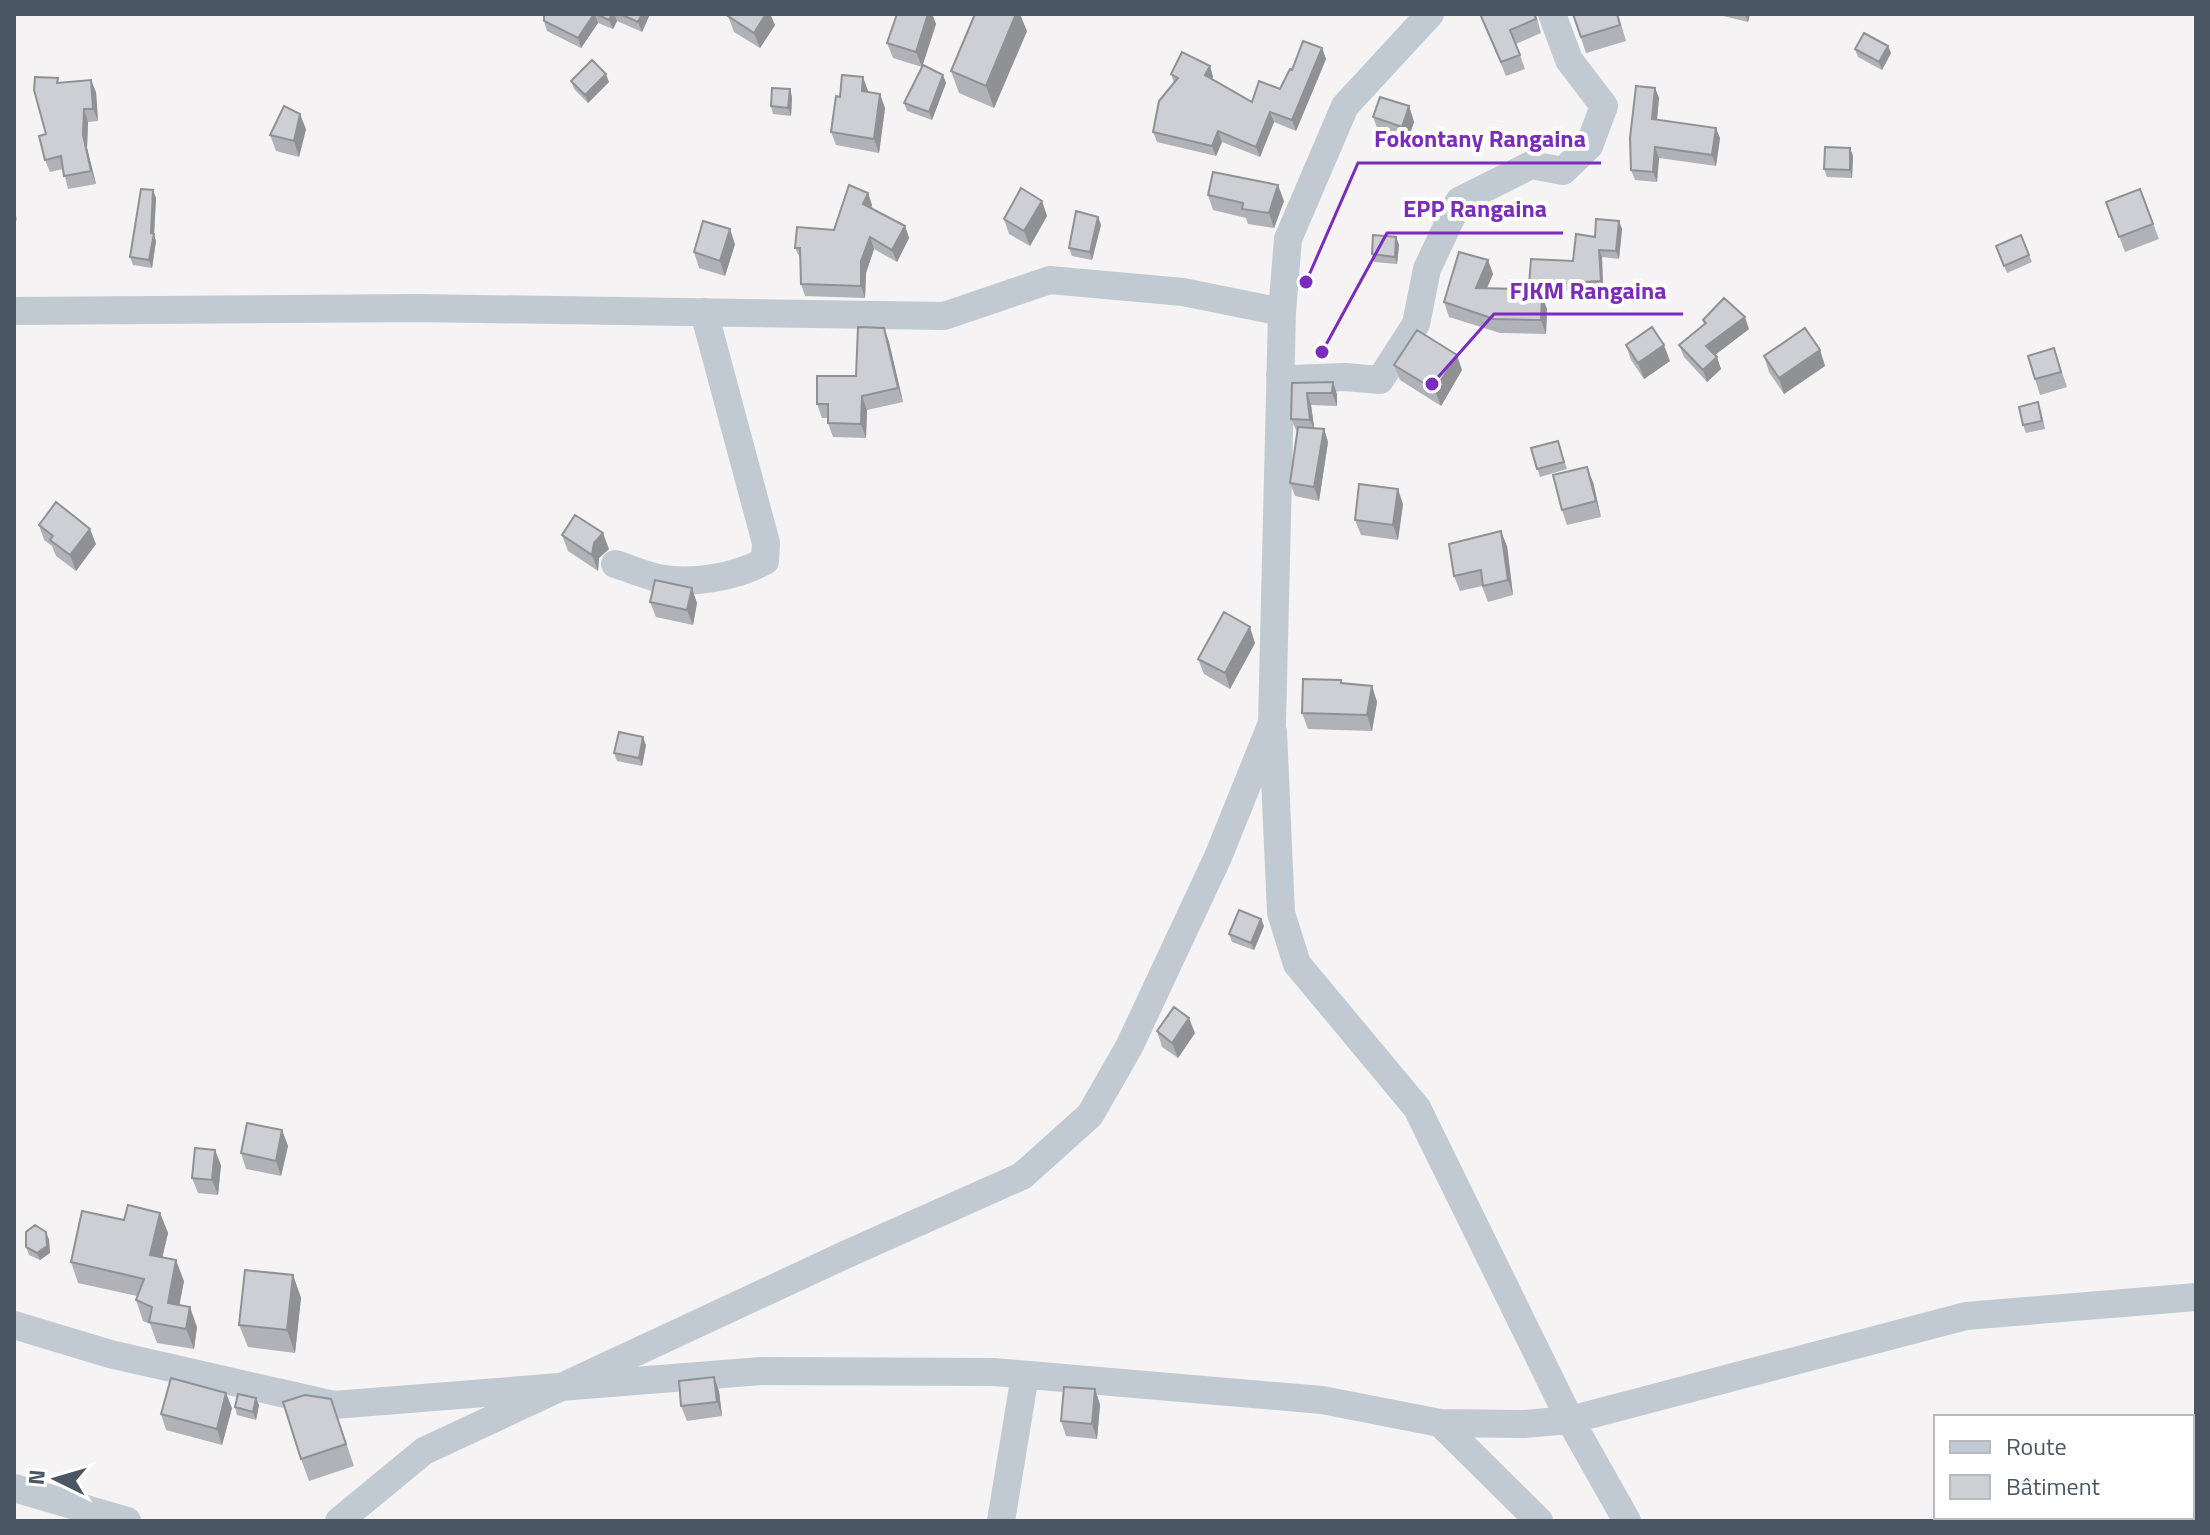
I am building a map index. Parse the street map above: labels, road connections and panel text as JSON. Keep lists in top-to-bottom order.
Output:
{
  "places": ["Fokontany Rangaina", "EPP Rangaina", "FJKM Rangaina"],
  "legend": ["Route", "Bâtiment"],
  "north": "left"
}
